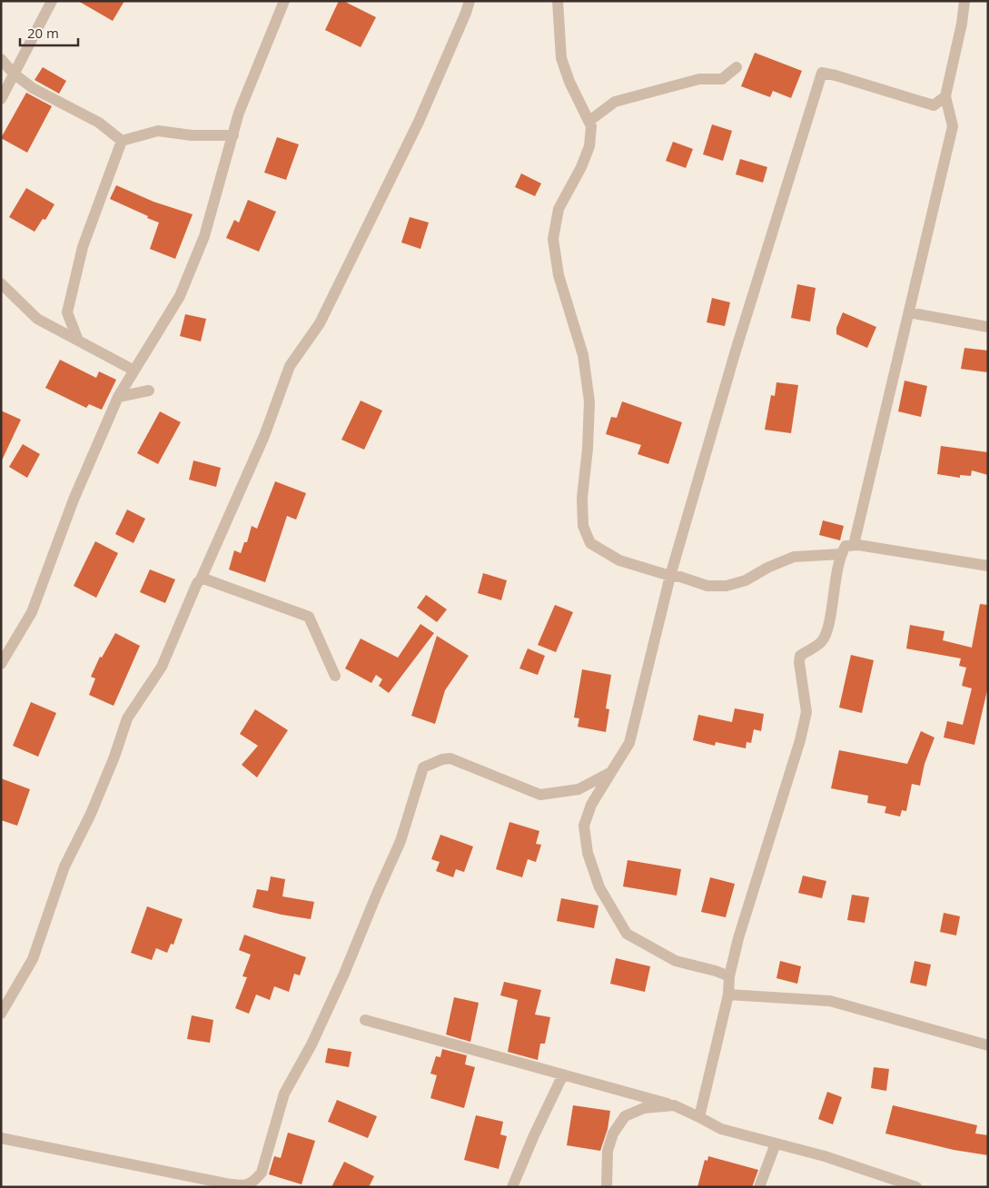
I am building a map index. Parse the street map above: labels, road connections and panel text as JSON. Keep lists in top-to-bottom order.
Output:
{
  "scale_bar": "20 m"
}
